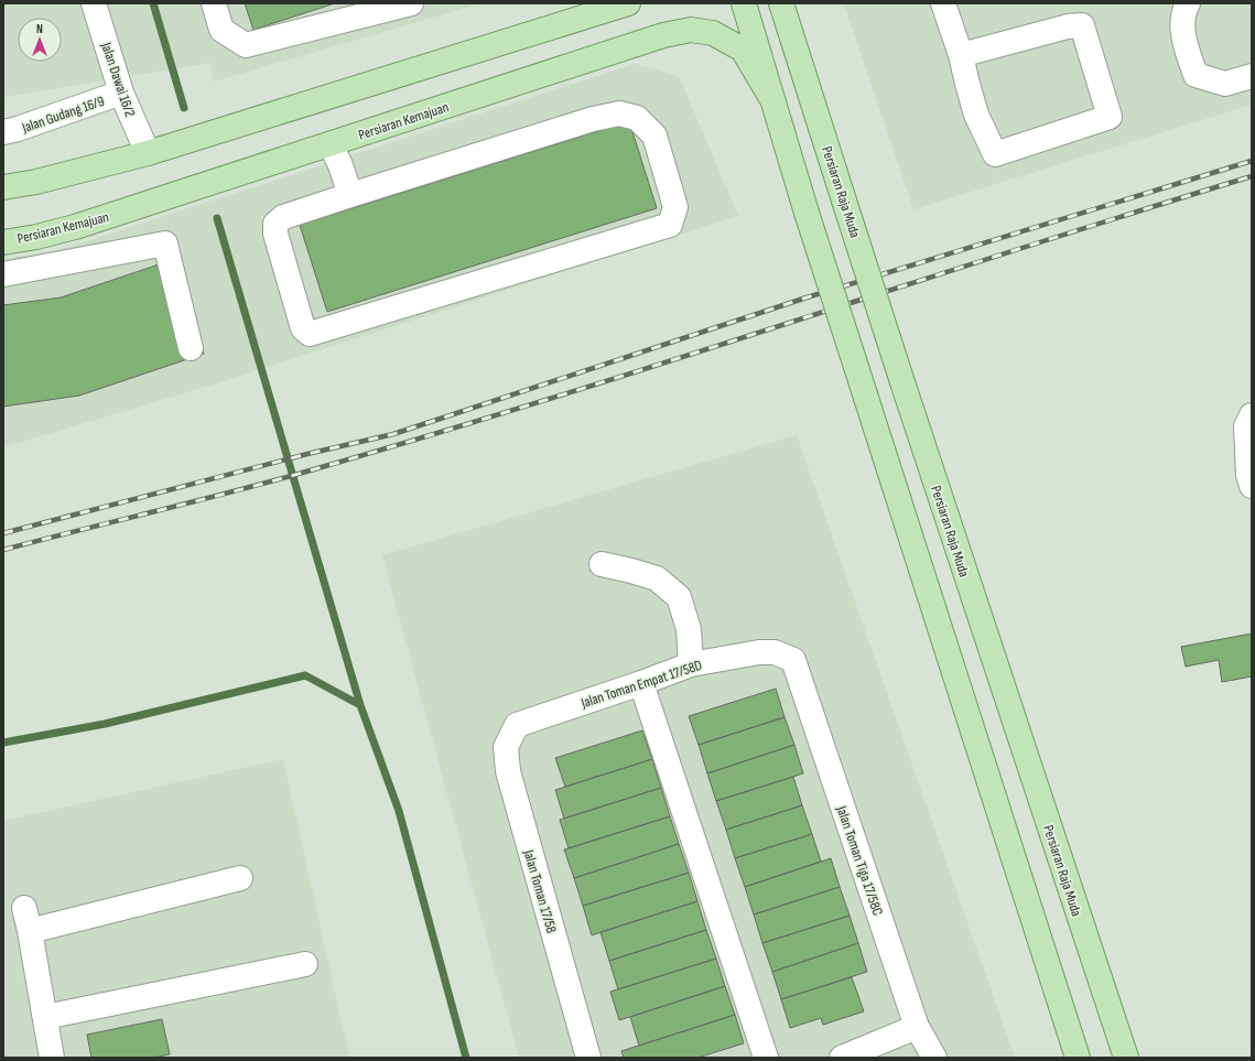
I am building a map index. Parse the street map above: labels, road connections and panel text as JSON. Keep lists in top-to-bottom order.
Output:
{
  "streets": {
    "main road": ["Persiaran Kemajuan", "Persiaran Raja Muda"],
    "street": [
      "Jalan Dawai 16/2",
      "Jalan Gudang 16/9",
      "Jalan Toman Empat 17/58D",
      "Jalan Toman Tiga 17/58C",
      "Jalan Toman 17/58"
    ]
  },
  "crossings": [
    ["Jalan Dawai 16/2", "Jalan Gudang 16/9"],
    ["Jalan Toman Empat 17/58D", "Jalan Toman Tiga 17/58C"],
    ["Jalan Toman Empat 17/58D", "Jalan Toman 17/58"]
  ],
  "north": "top"
}
